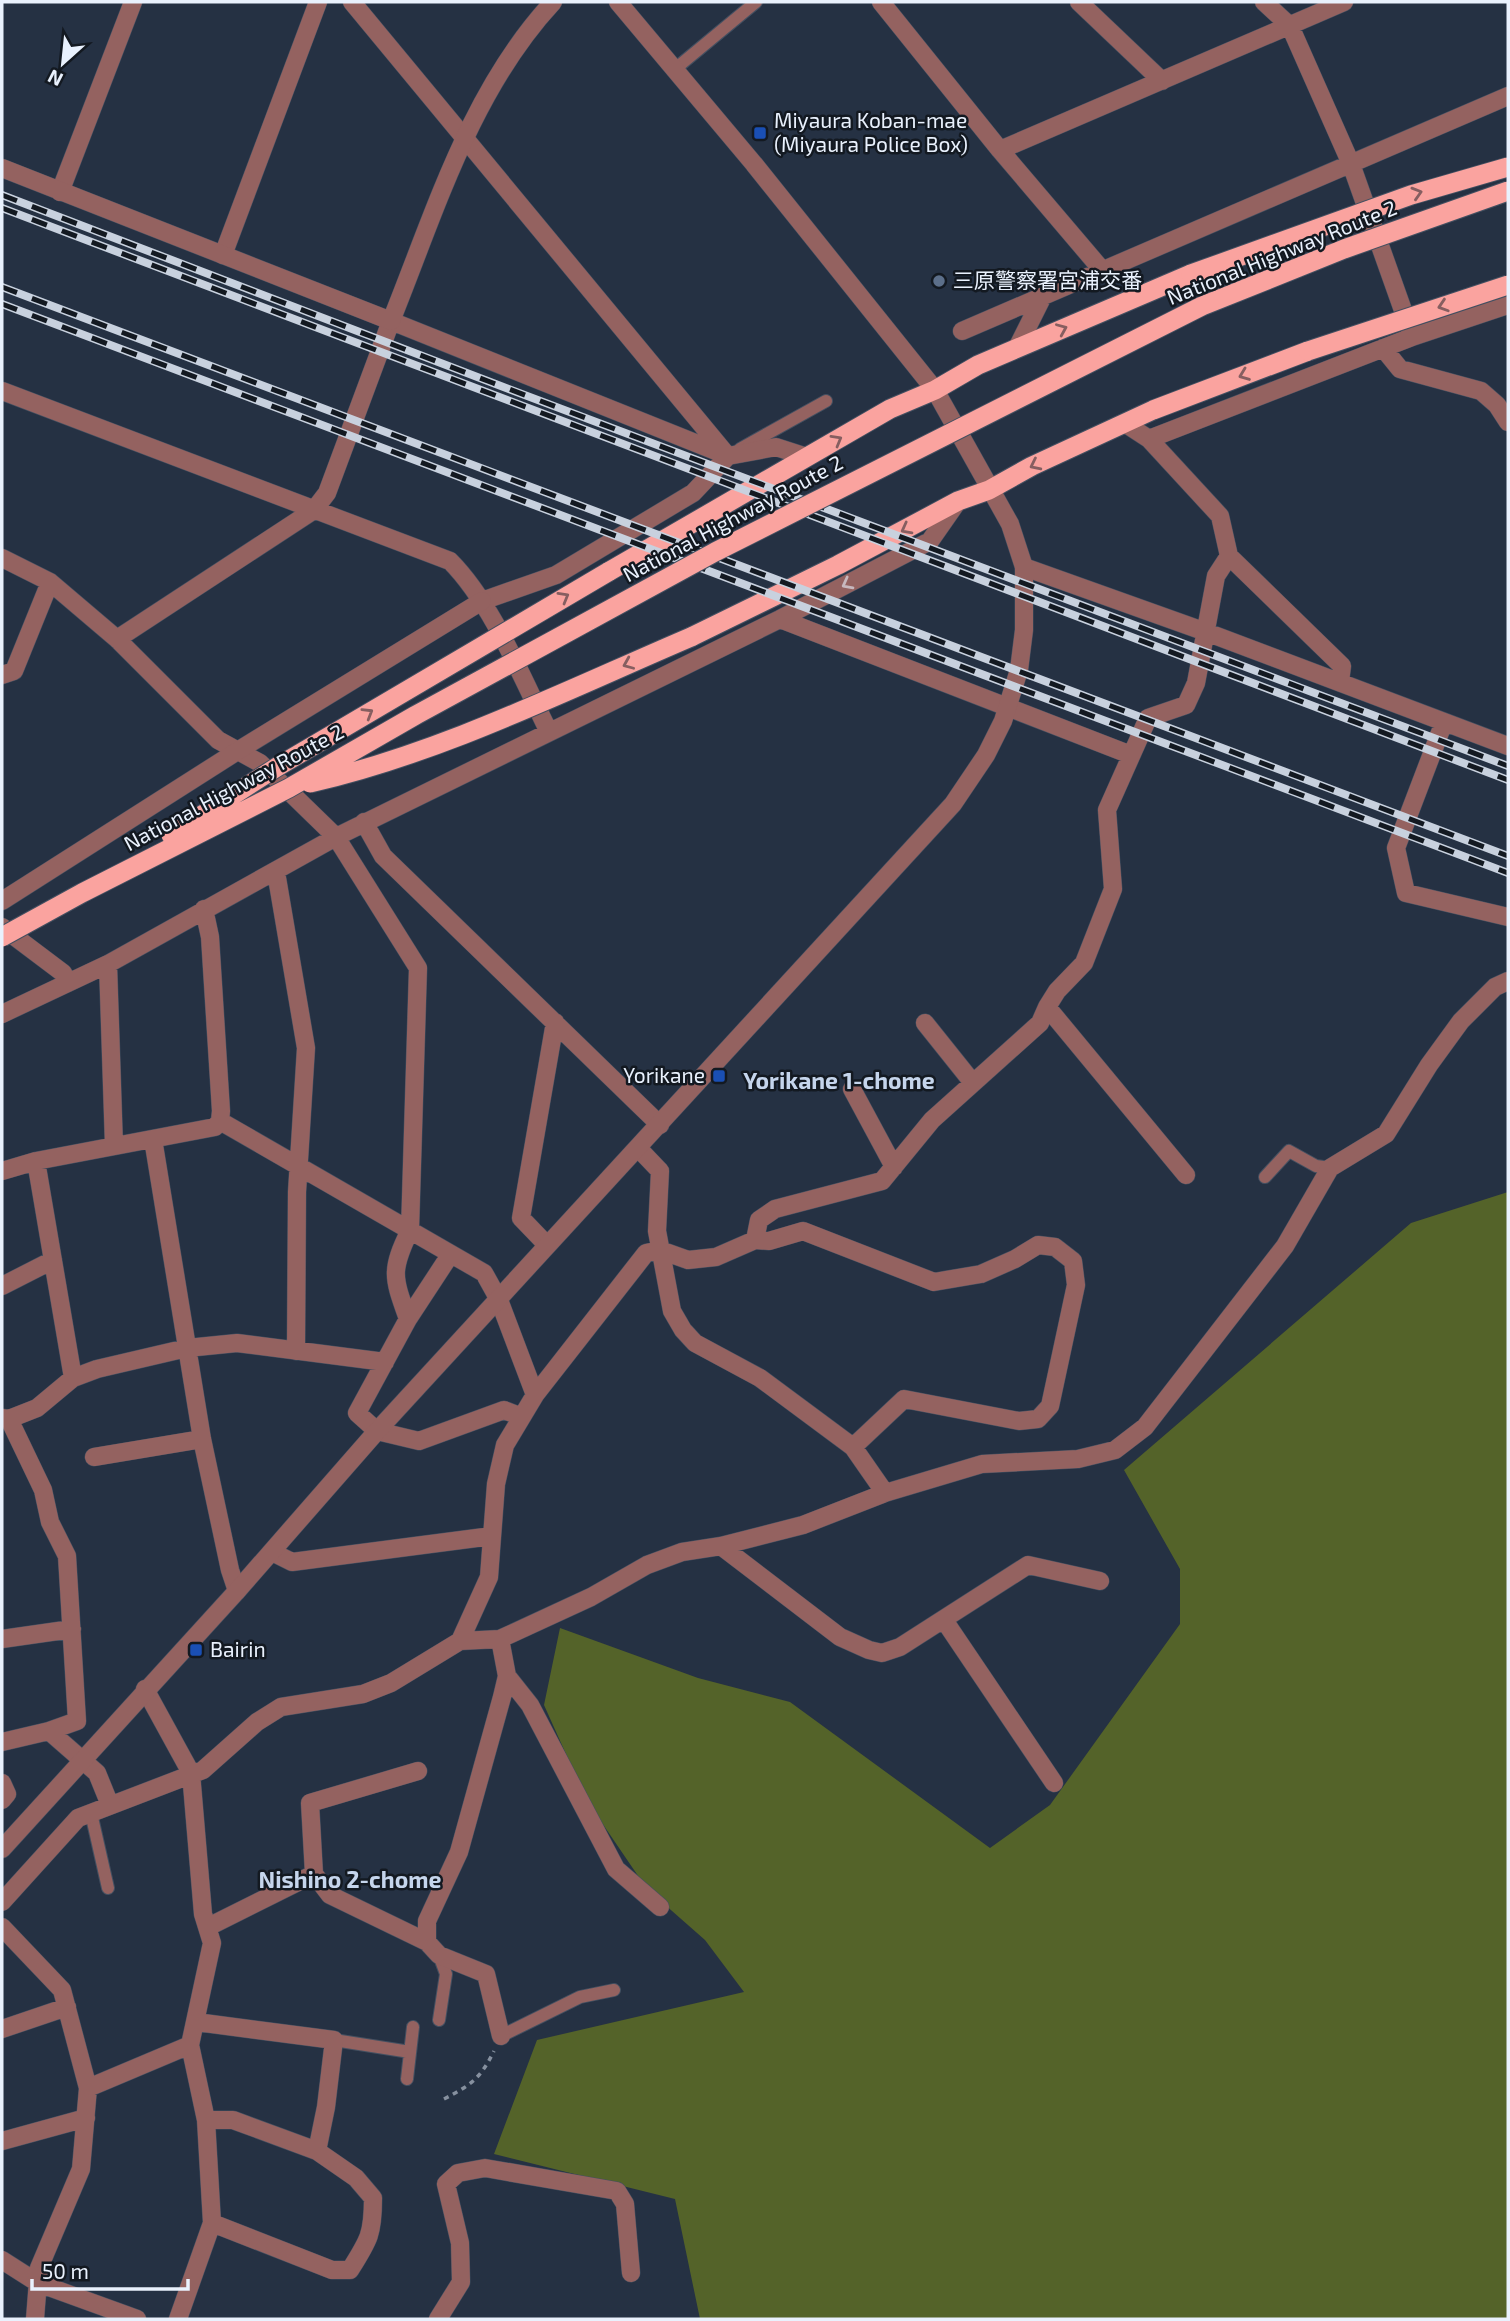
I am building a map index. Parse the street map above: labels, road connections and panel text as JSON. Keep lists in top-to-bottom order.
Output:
{
  "streets": {
    "highway": ["National Highway Route 2"]
  },
  "districts": ["Yorikane 1-chome", "Nishino 2-chome"],
  "places": {
    "transit": ["Miyaura Koban-mae (Miyaura Police Box)", "Yorikane", "Bairin"],
    "other": ["三原警察署宮浦交番"]
  },
  "scale_bar": "50 m",
  "north": "bottom left"
}
